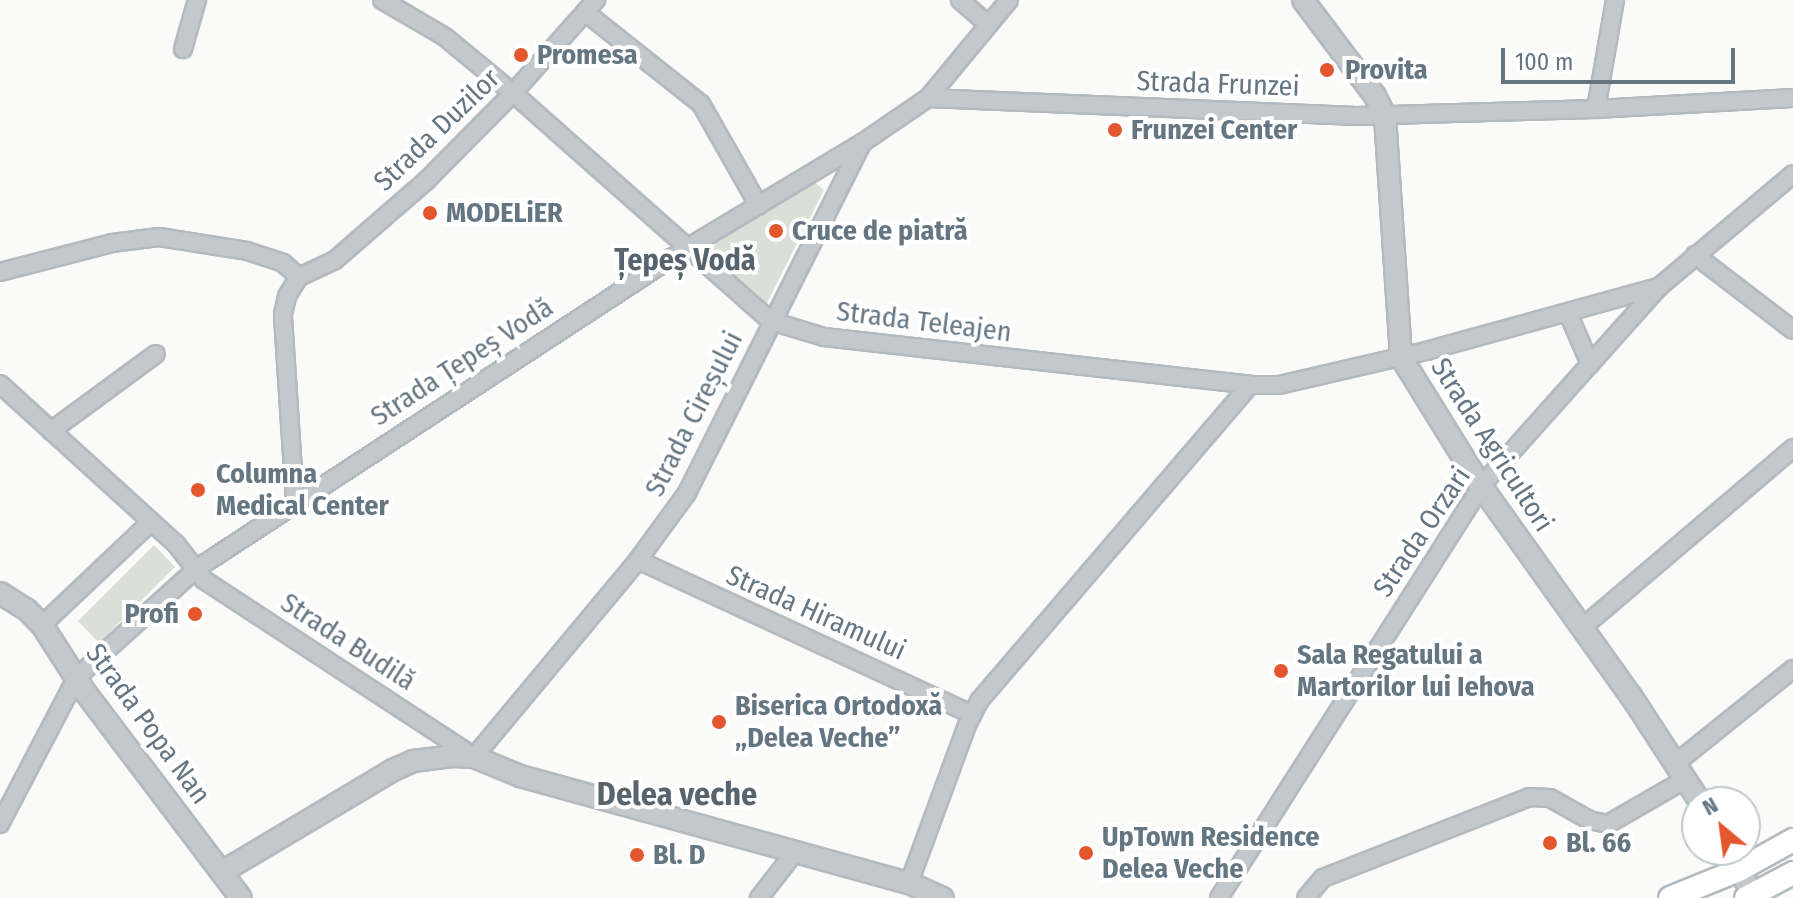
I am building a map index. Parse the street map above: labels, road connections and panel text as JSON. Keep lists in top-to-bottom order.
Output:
{
  "streets": {
    "street": [
      "Strada Frunzei",
      "Strada Duzilor",
      "Strada Teleajen",
      "Strada Țepeș Vodă",
      "Strada Cireșului",
      "Strada Agricultori",
      "Strada Orzari",
      "Strada Hiramului",
      "Strada Budilă",
      "Strada Popa Nan"
    ]
  },
  "crossings": [
    ["Strada Frunzei", "Strada Țepeș Vodă"],
    ["Strada Frunzei", "Strada Agricultori"],
    ["Strada Duzilor", "Strada Teleajen"],
    ["Strada Teleajen", "Strada Țepeș Vodă"],
    ["Strada Teleajen", "Strada Cireșului"],
    ["Strada Teleajen", "Strada Agricultori"],
    ["Strada Teleajen", "Strada Orzari"],
    ["Strada Țepeș Vodă", "Strada Cireșului"],
    ["Strada Țepeș Vodă", "Strada Budilă"],
    ["Strada Țepeș Vodă", "Strada Popa Nan"],
    ["Strada Cireșului", "Strada Hiramului"],
    ["Strada Cireșului", "Strada Budilă"],
    ["Strada Agricultori", "Strada Orzari"]
  ],
  "districts": ["Țepeș Vodă", "Delea veche"],
  "places": [
    "Promesa",
    "Provita",
    "Frunzei Center",
    "MODELiER",
    "Cruce de piatră",
    "Columna Medical Center",
    "Profi",
    "Sala Regatului a Martorilor lui Iehova",
    "Biserica Ortodoxă „Delea Veche”",
    "Bl. 66",
    "UpTown Residence Delea Veche",
    "Bl. D"
  ],
  "scale_bar": "100 m",
  "north": "top left"
}
